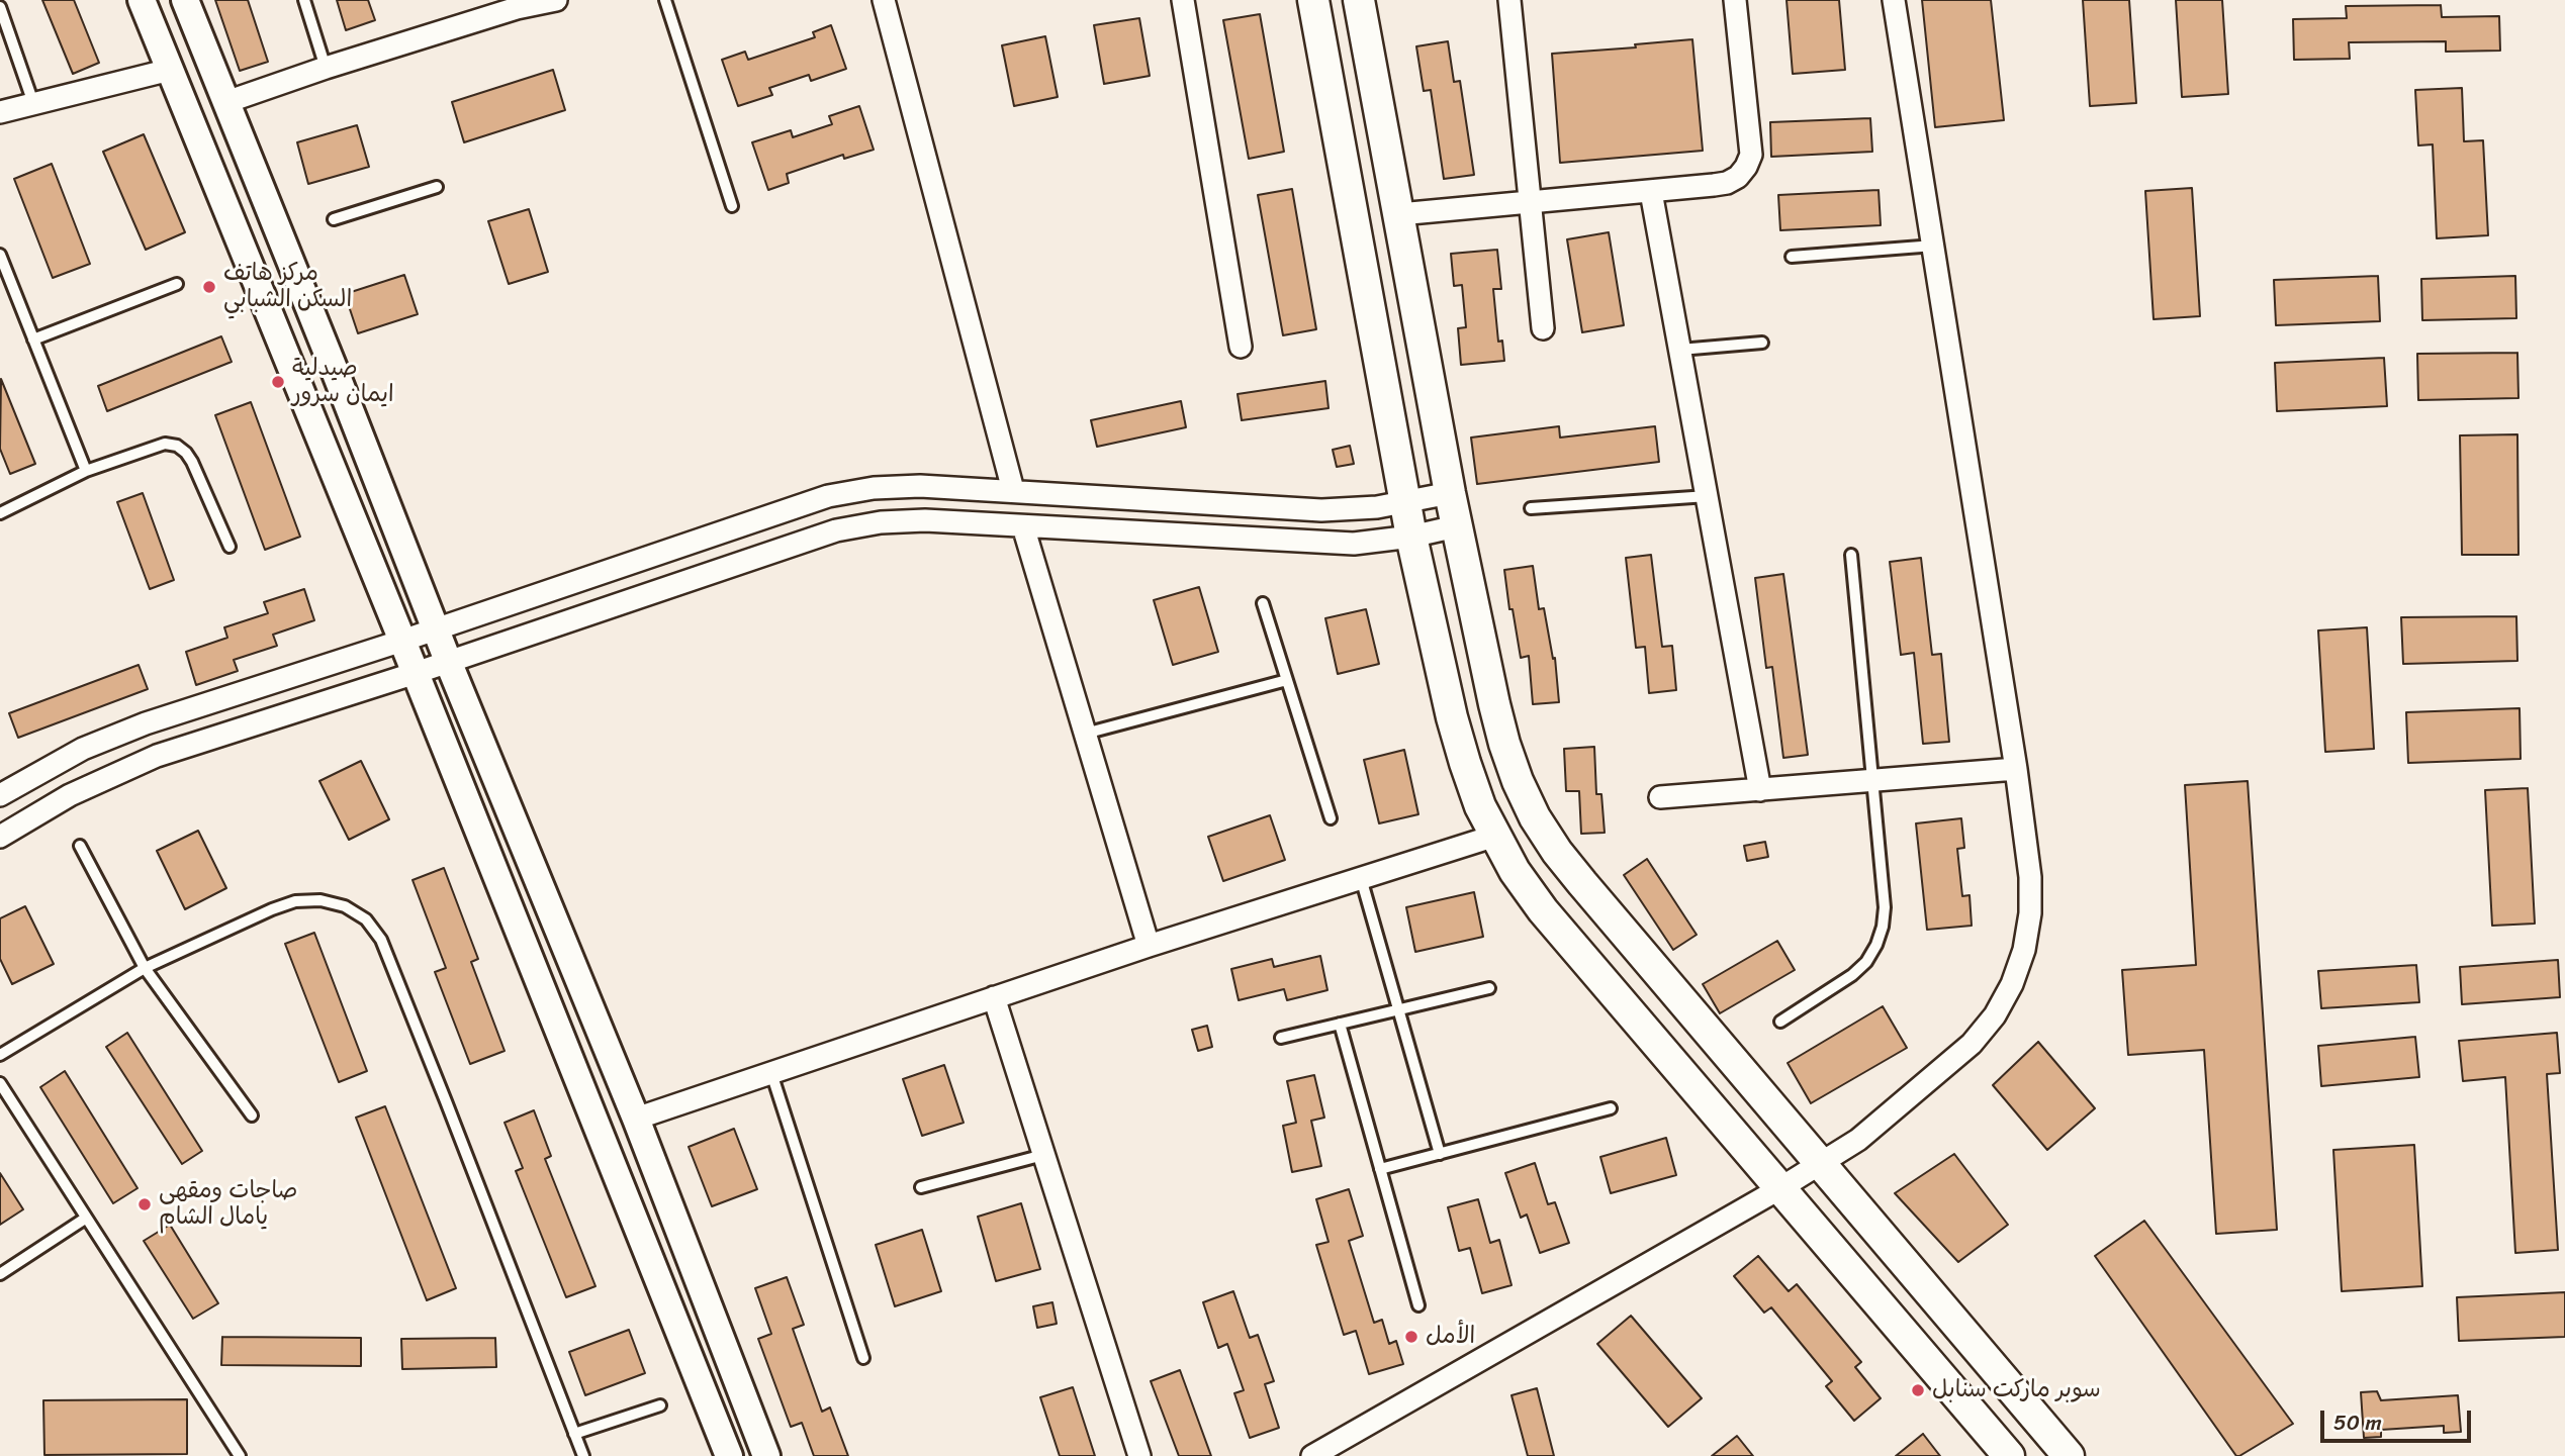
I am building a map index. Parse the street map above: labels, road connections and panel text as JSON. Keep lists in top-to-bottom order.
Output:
{
  "places": [
    "مركز هاتف السكن الشبابي",
    "صيدلية ايمان سرور",
    "صاجات ومقهى يامال الشام",
    "الأمل",
    "سوبر ماركت سنابل"
  ],
  "scale_bar": "50 m"
}
